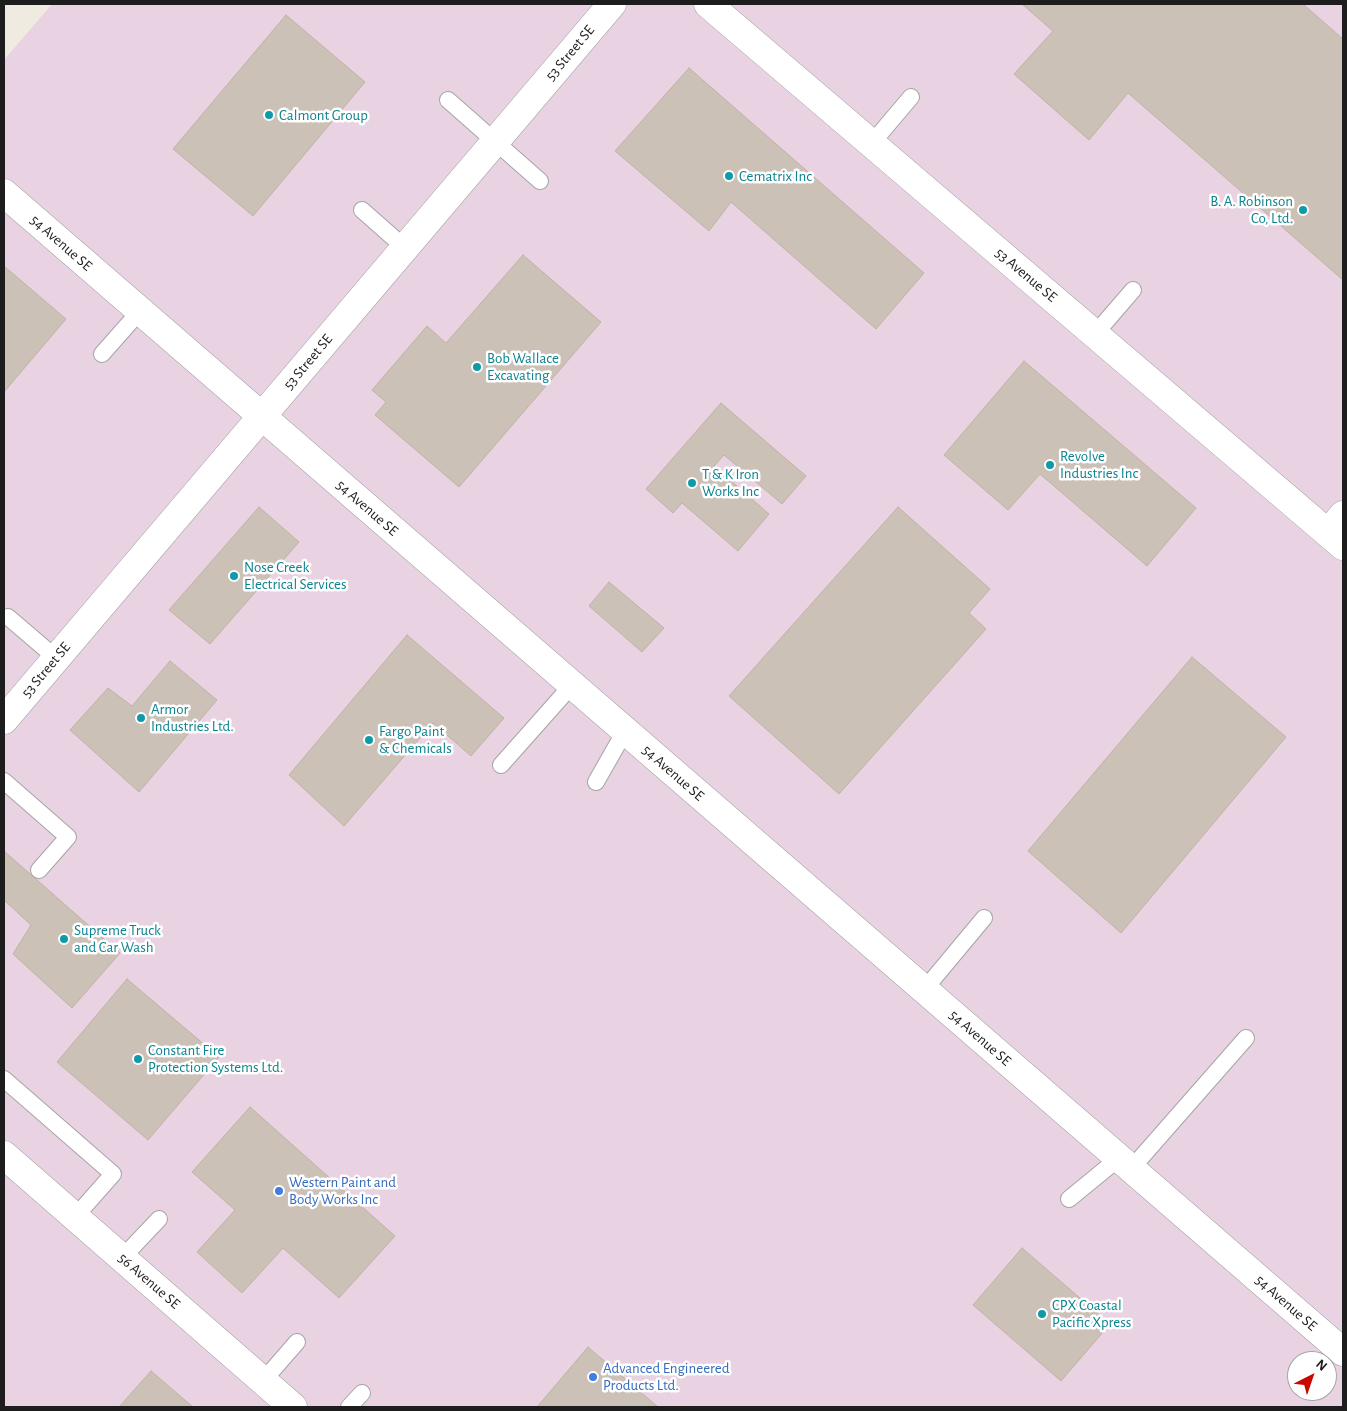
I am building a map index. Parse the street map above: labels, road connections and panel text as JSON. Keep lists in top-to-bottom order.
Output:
{
  "streets": {
    "street": [
      "53 Street SE",
      "54 Avenue SE",
      "53 Avenue SE",
      "56 Avenue SE"
    ]
  },
  "crossings": [
    ["53 Street SE", "54 Avenue SE"]
  ],
  "places": [
    "Calmont Group",
    "Cematrix Inc",
    "B. A. Robinson Co, Ltd.",
    "Bob Wallace Excavating",
    "Revolve Industries Inc",
    "T & K Iron Works Inc",
    "Nose Creek Electrical Services",
    "Armor Industries Ltd.",
    "Fargo Paint & Chemicals",
    "Supreme Truck and Car Wash",
    "Constant Fire Protection Systems Ltd.",
    "Western Paint and Body Works Inc",
    "CPX Coastal Pacific Xpress",
    "Advanced Engineered Products Ltd."
  ],
  "north": "top right"
}
